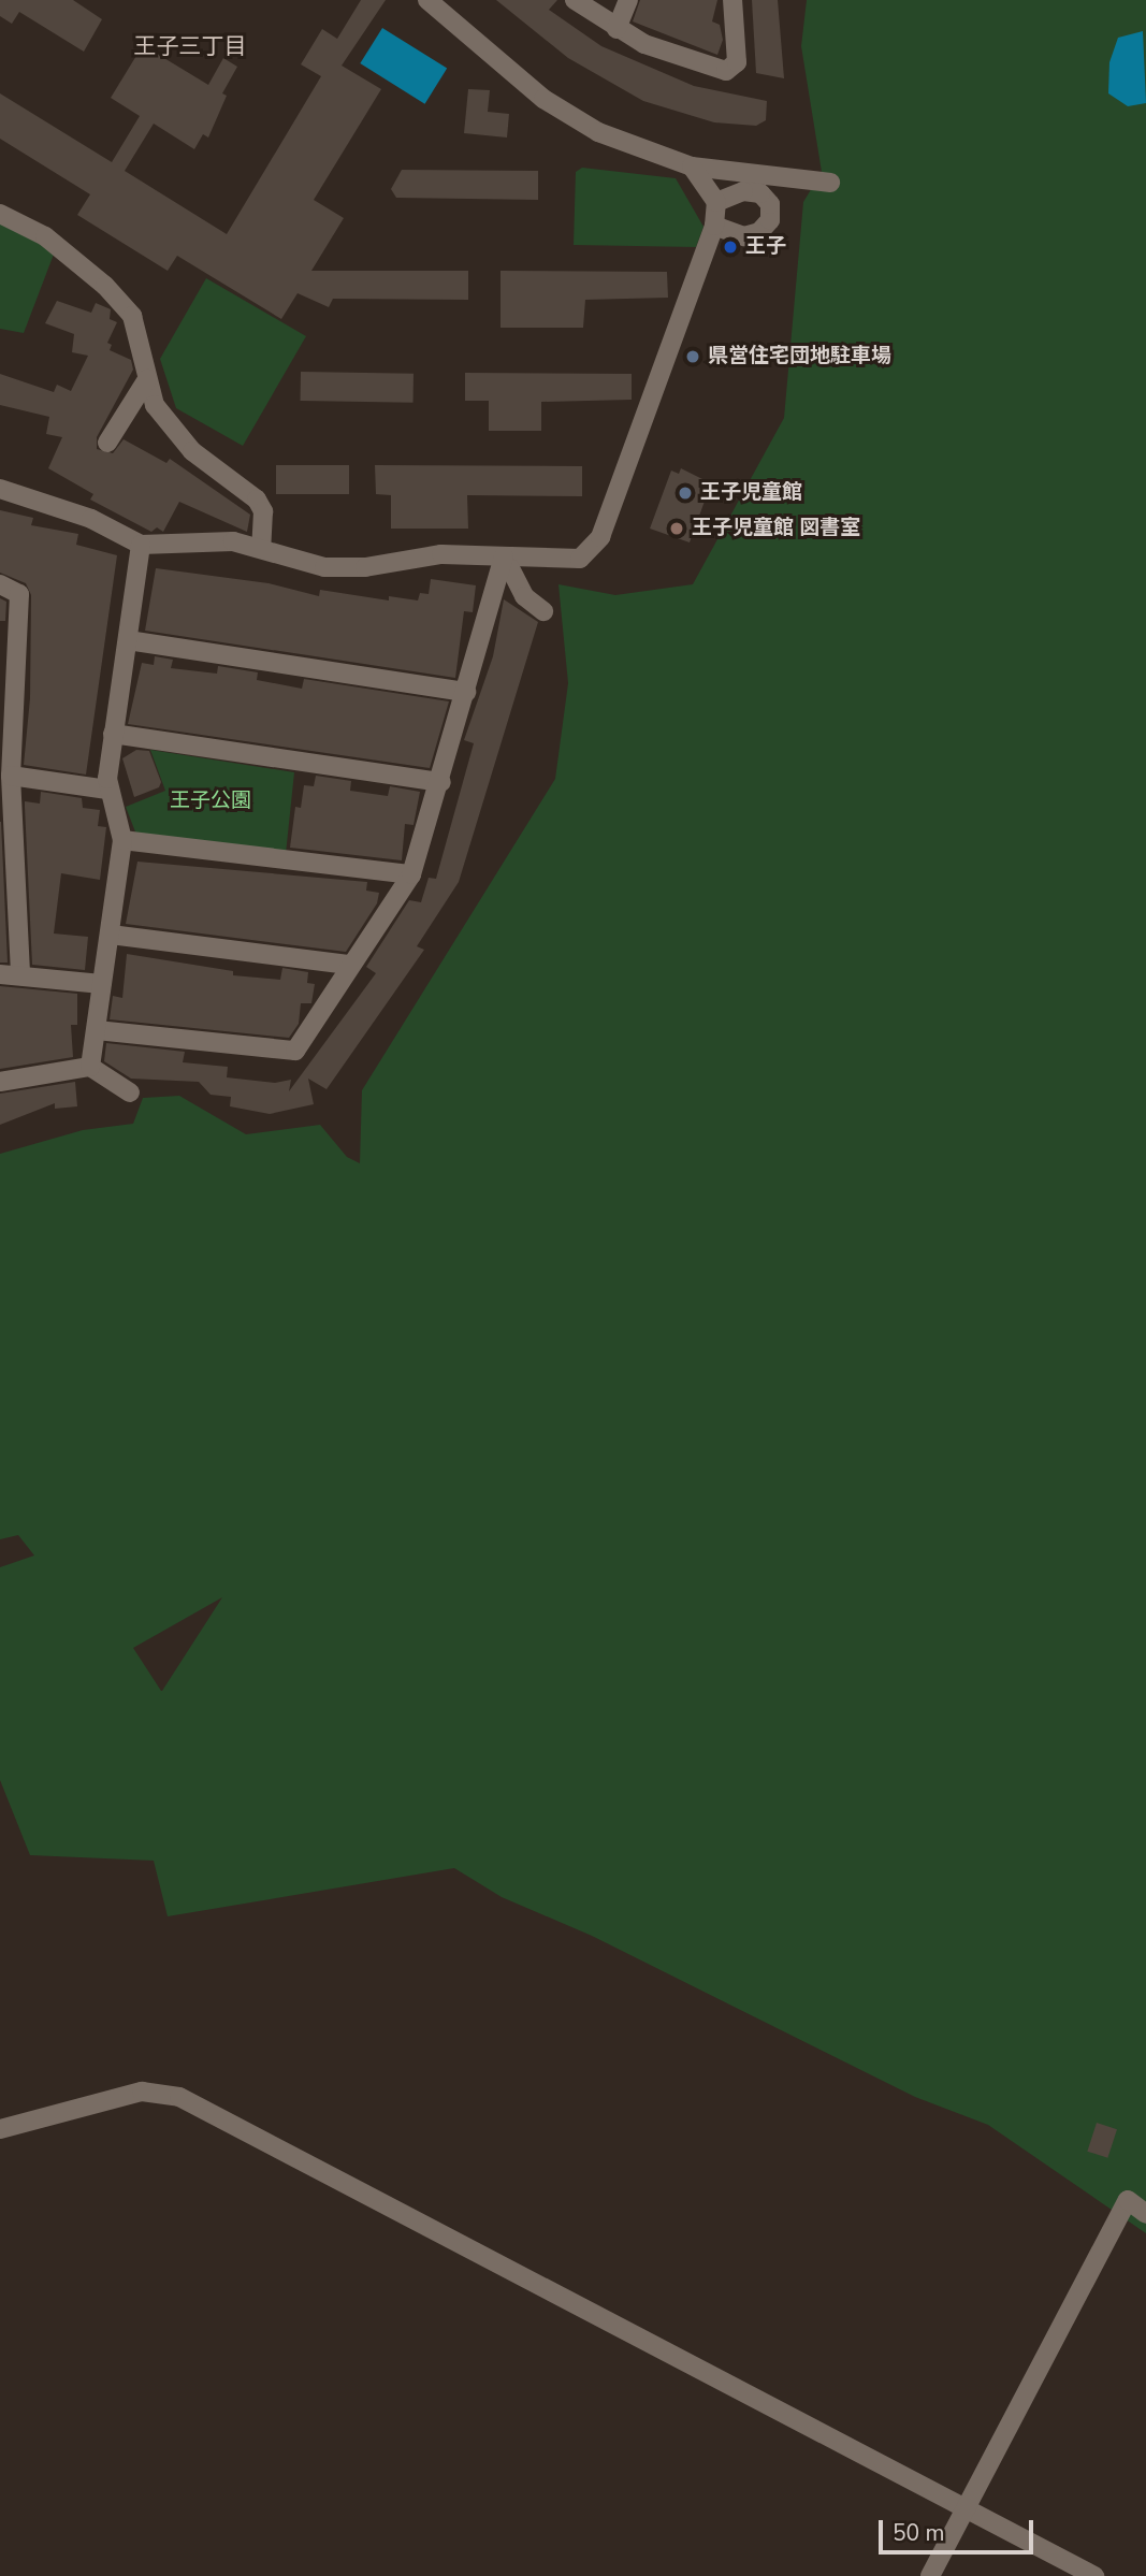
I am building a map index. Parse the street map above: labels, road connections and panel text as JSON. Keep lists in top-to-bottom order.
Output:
{
  "districts": ["王子三丁目"],
  "parks": ["王子公園"],
  "places": [
    "王子",
    "県営住宅団地駐車場",
    "王子児童館",
    "王子児童館 図書室"
  ],
  "scale_bar": "50 m"
}
